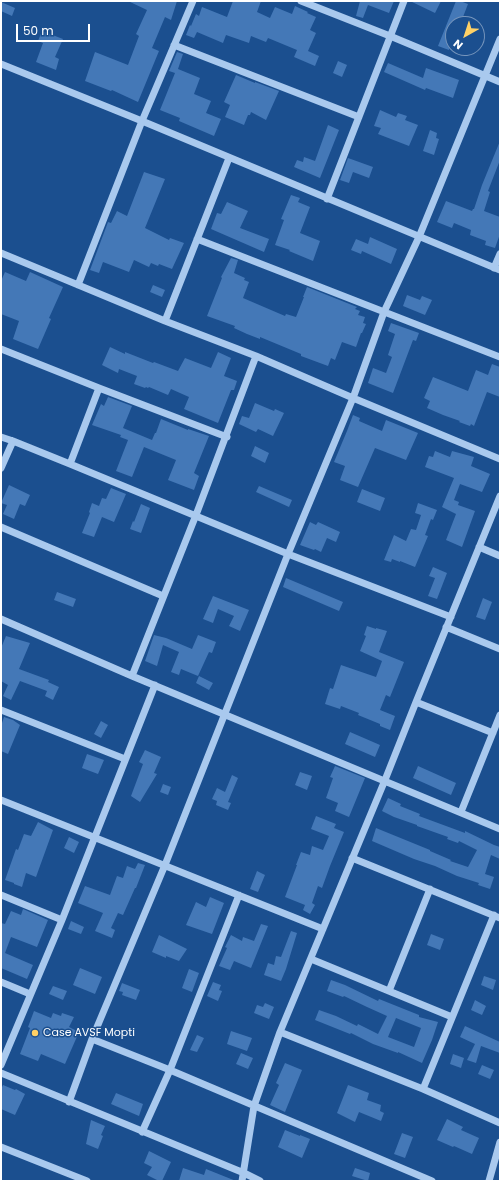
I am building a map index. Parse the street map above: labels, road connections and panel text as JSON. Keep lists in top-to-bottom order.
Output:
{
  "places": ["Case AVSF Mopti"],
  "scale_bar": "50 m",
  "north": "bottom left"
}
